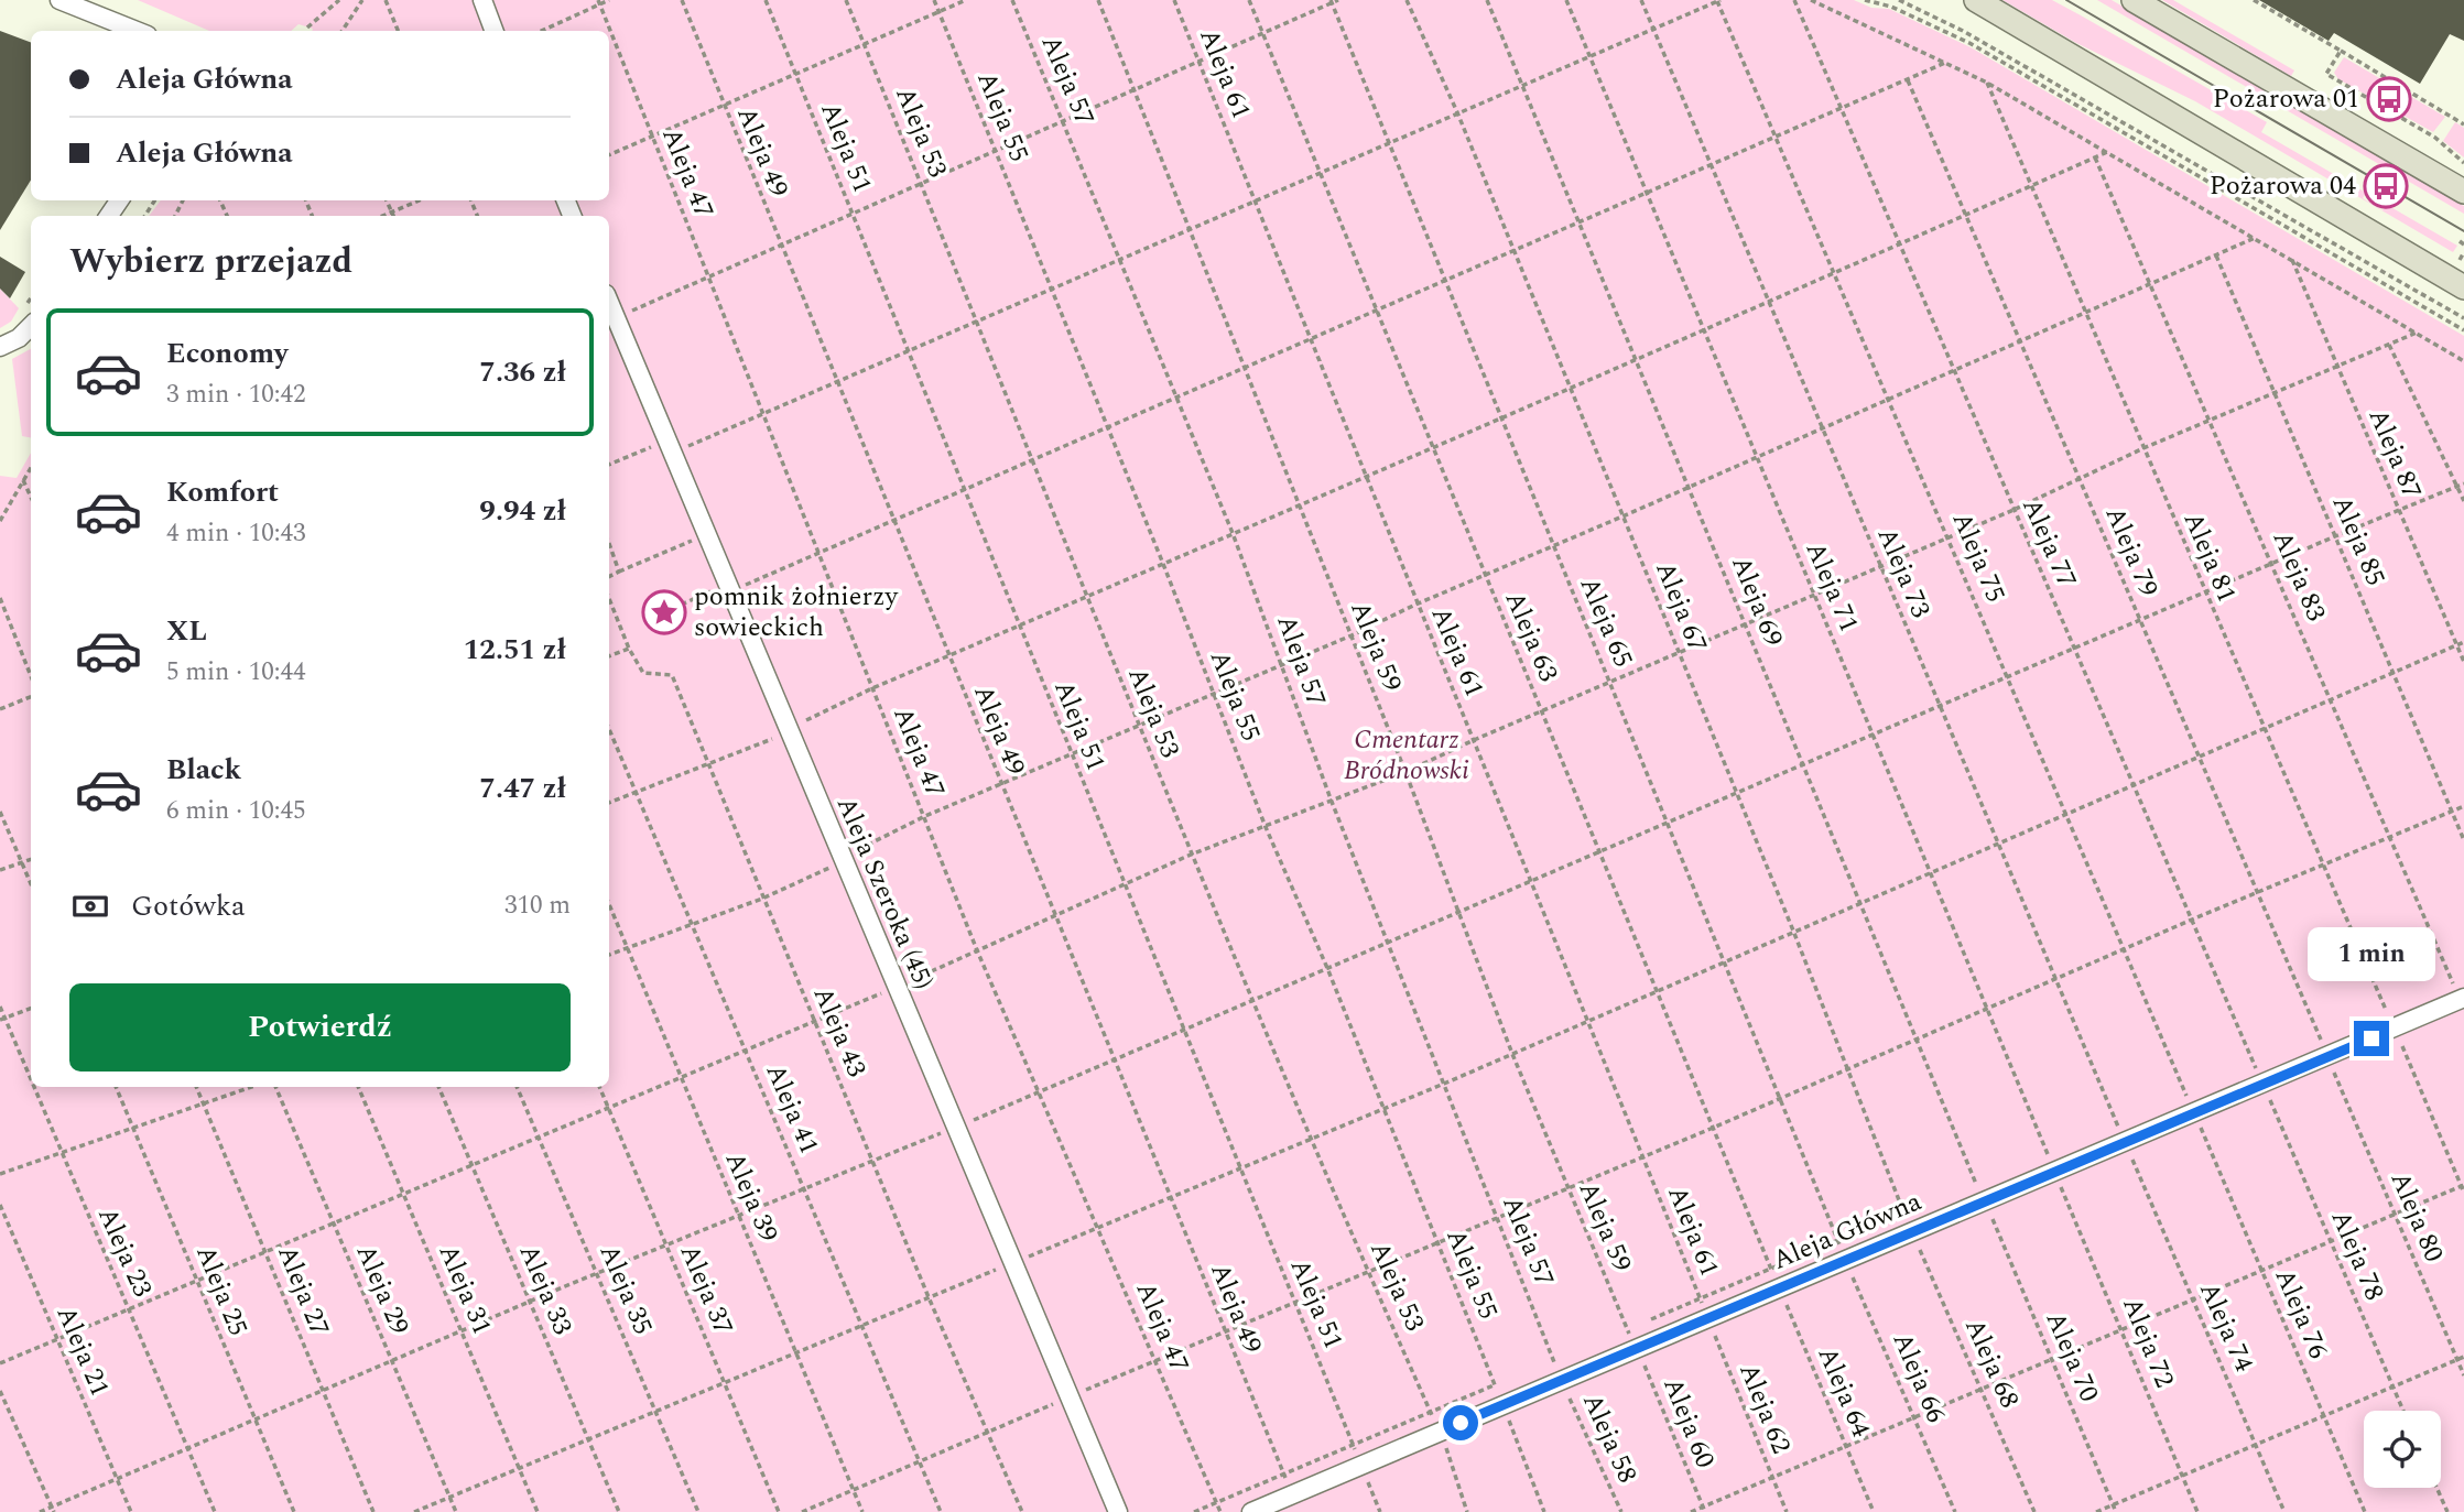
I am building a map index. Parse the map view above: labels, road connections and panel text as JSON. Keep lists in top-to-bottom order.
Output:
{
  "streets": {
    "street": ["Aleja Szeroka (45)", "Aleja Główna"],
    "path": [
      "Aleja 61",
      "Aleja 57",
      "Aleja 55",
      "Aleja 53",
      "Aleja 51",
      "Aleja 49",
      "Aleja 47",
      "Aleja 87",
      "Aleja 85",
      "Aleja 77",
      "Aleja 79",
      "Aleja 75",
      "Aleja 81",
      "Aleja 73",
      "Aleja 83",
      "Aleja 71",
      "Aleja 69",
      "Aleja 67",
      "Aleja 65",
      "Aleja 63",
      "Aleja 59",
      "Aleja 43",
      "Aleja 41",
      "Aleja 39",
      "Aleja 80",
      "Aleja 23",
      "Aleja 78",
      "Aleja 29",
      "Aleja 31",
      "Aleja 33",
      "Aleja 35",
      "Aleja 37",
      "Aleja 25",
      "Aleja 27",
      "Aleja 76",
      "Aleja 74",
      "Aleja 72",
      "Aleja 21",
      "Aleja 70",
      "Aleja 68",
      "Aleja 66",
      "Aleja 64",
      "Aleja 62",
      "Aleja 60",
      "Aleja 58"
    ]
  },
  "crossings": [
    ["Aleja 61", "Aleja Główna"],
    ["Aleja 61", "Aleja 62"],
    ["Aleja 57", "Aleja Główna"],
    ["Aleja 57", "Aleja 58"],
    ["Aleja 55", "Aleja Główna"],
    ["Aleja 53", "Aleja Główna"],
    ["Aleja 51", "Aleja Główna"],
    ["Aleja 49", "Aleja 47"],
    ["Aleja 77", "Aleja Główna"],
    ["Aleja 77", "Aleja 78"],
    ["Aleja 75", "Aleja Główna"],
    ["Aleja 75", "Aleja 76"],
    ["Aleja 81", "Aleja Główna"],
    ["Aleja 73", "Aleja Główna"],
    ["Aleja 73", "Aleja 74"],
    ["Aleja 83", "Aleja Główna"],
    ["Aleja 71", "Aleja Główna"],
    ["Aleja 71", "Aleja 72"],
    ["Aleja 69", "Aleja Główna"],
    ["Aleja 69", "Aleja 70"],
    ["Aleja 67", "Aleja Główna"],
    ["Aleja 67", "Aleja 68"],
    ["Aleja 65", "Aleja Główna"],
    ["Aleja 65", "Aleja 66"],
    ["Aleja 63", "Aleja Główna"],
    ["Aleja 63", "Aleja 64"],
    ["Aleja 59", "Aleja Główna"],
    ["Aleja 59", "Aleja 60"],
    ["Aleja Główna", "Aleja 78"],
    ["Aleja Główna", "Aleja 76"],
    ["Aleja Główna", "Aleja 74"],
    ["Aleja Główna", "Aleja 72"],
    ["Aleja Główna", "Aleja 70"],
    ["Aleja Główna", "Aleja 68"],
    ["Aleja Główna", "Aleja 66"],
    ["Aleja Główna", "Aleja 64"],
    ["Aleja Główna", "Aleja 62"],
    ["Aleja Główna", "Aleja 60"],
    ["Aleja Główna", "Aleja 58"]
  ],
  "parks": ["Cmentarz Bródnowski"],
  "places": {
    "bus stop": ["Pożarowa 01", "Pożarowa 04"],
    "place": ["pomnik żołnierzy sowieckich"]
  },
  "page": {
    "banner": ["Aleja Główna", "Aleja Główna"],
    "heading": "Wybierz przejazd",
    "list": [
      {
        "name": "Economy",
        "note": "3 min · 10:42",
        "value": "7.36 zł"
      },
      {
        "name": "Komfort",
        "note": "4 min · 10:43",
        "value": "9.94 zł"
      },
      {
        "name": "XL",
        "note": "5 min · 10:44",
        "value": "12.51 zł"
      },
      {
        "name": "Black",
        "note": "6 min · 10:45",
        "value": "7.47 zł"
      }
    ],
    "pay": ["Gotówka", "310 m"],
    "bubble": "1 min",
    "buttons": "Potwierdź"
  }
}
